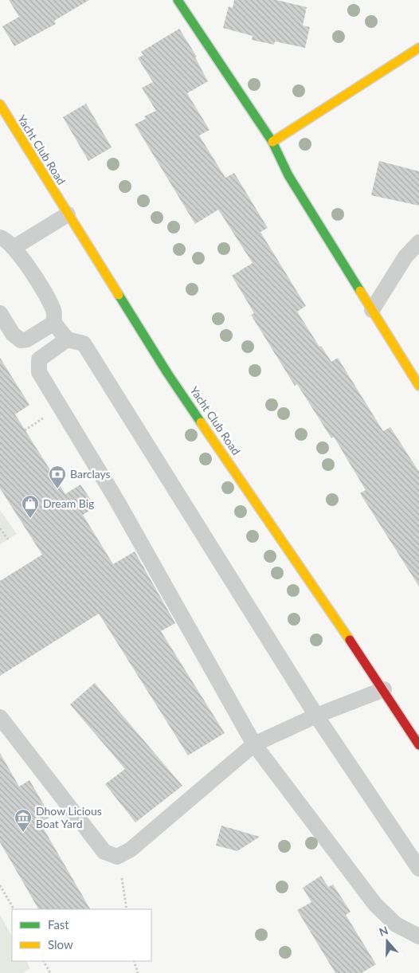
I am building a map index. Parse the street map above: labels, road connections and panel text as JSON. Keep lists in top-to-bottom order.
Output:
{
  "streets": {
    "street": ["Yacht Club Road"]
  },
  "places": {
    "bank": ["Barclays"],
    "shop": ["Dream Big"],
    "museum": ["Dhow Licious Boat Yard"]
  },
  "legend": ["Fast", "Slow"],
  "north": "top"
}
